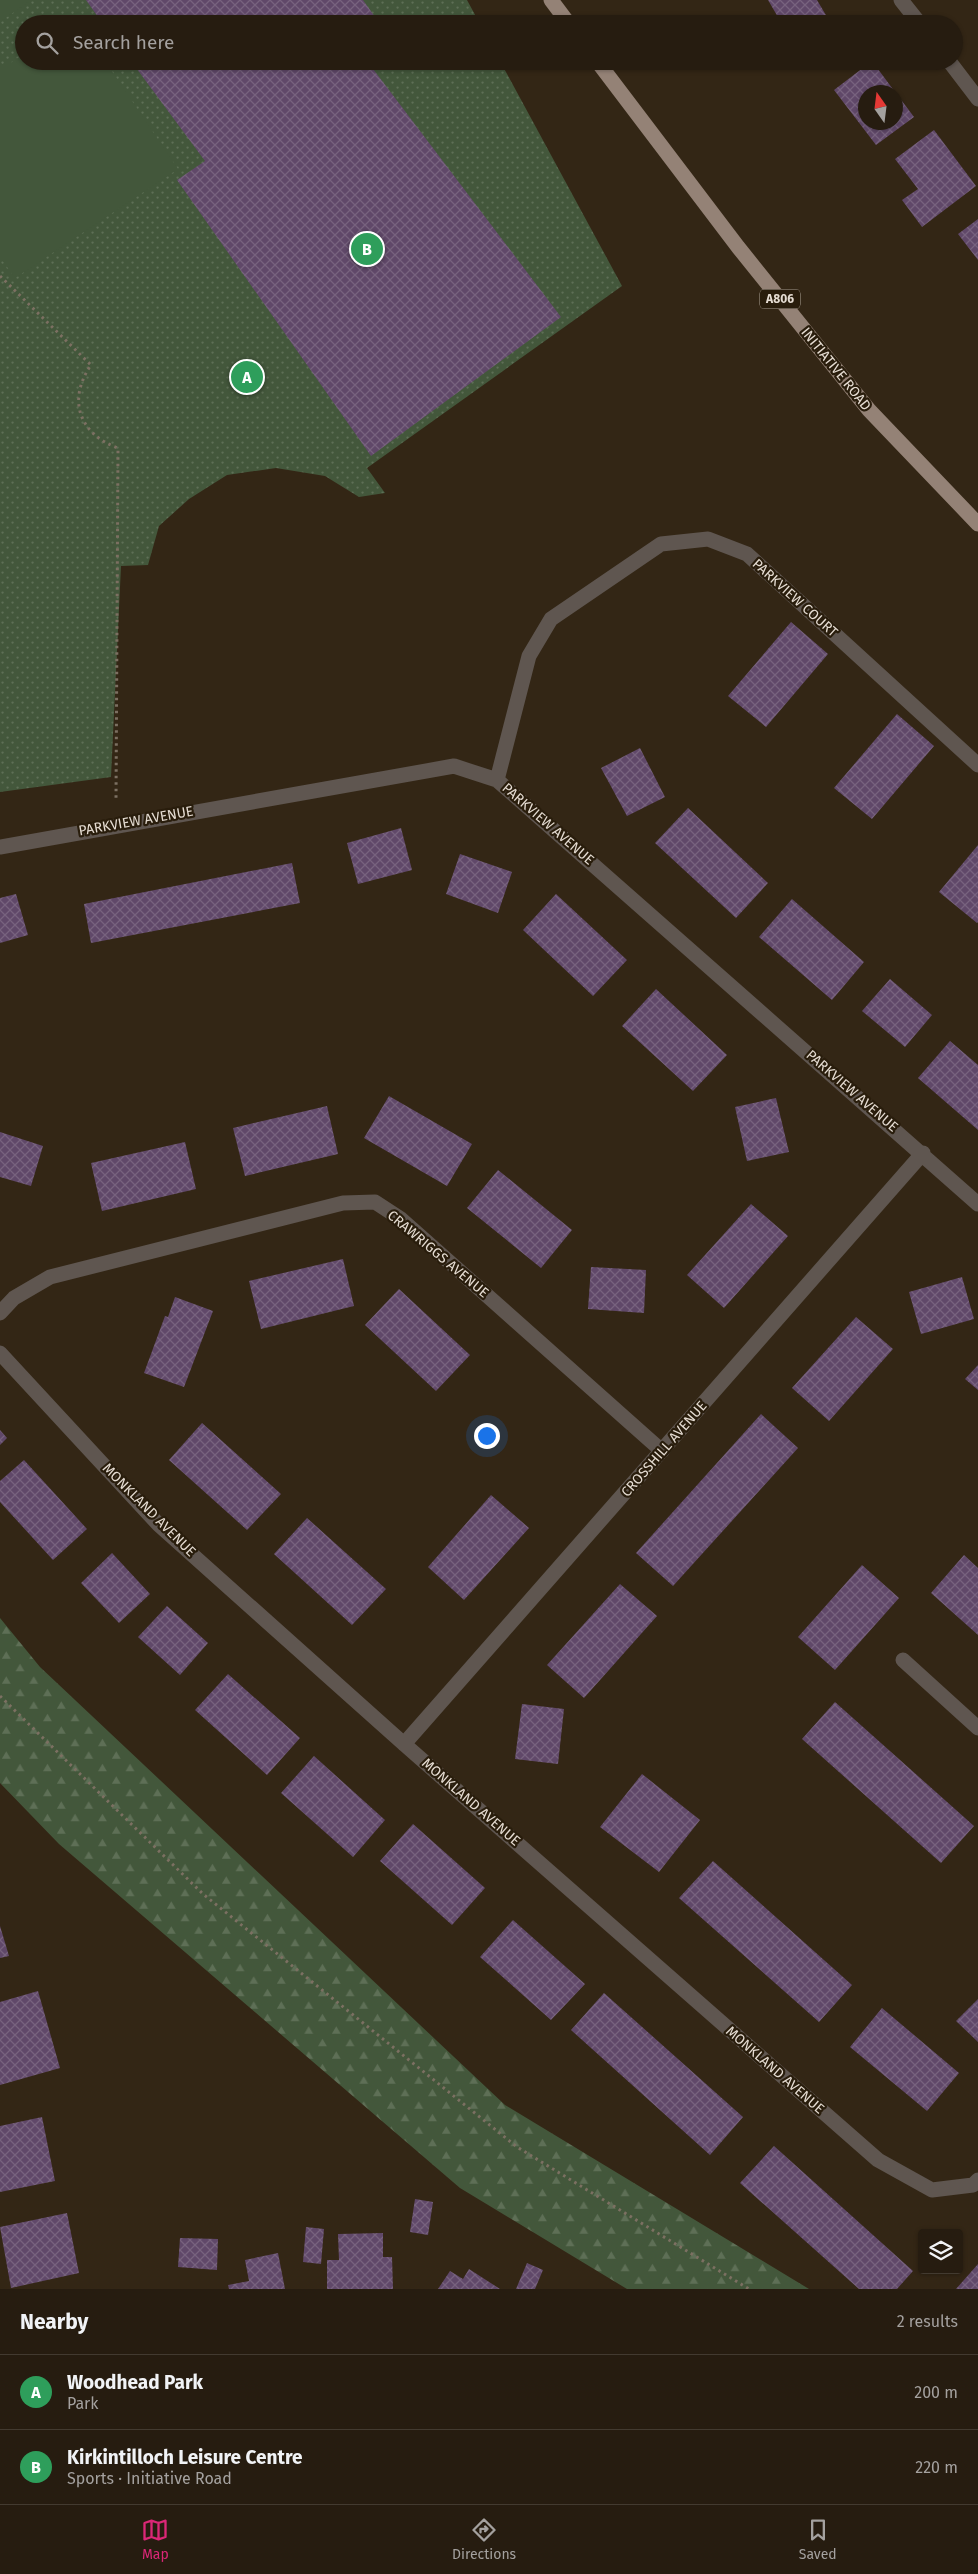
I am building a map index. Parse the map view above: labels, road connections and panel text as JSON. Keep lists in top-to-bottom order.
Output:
{
  "streets": {
    "main road": ["A806", "INITIATIVE ROAD"],
    "street": [
      "PARKVIEW COURT",
      "PARKVIEW AVENUE",
      "CRAWRIGGS AVENUE",
      "CROSSHILL AVENUE",
      "MONKLAND AVENUE"
    ]
  },
  "crossings": [
    ["PARKVIEW COURT", "PARKVIEW AVENUE"],
    ["PARKVIEW AVENUE", "CROSSHILL AVENUE"],
    ["CRAWRIGGS AVENUE", "CROSSHILL AVENUE"],
    ["CROSSHILL AVENUE", "MONKLAND AVENUE"]
  ],
  "north": "top",
  "page": {
    "search": "Search here",
    "pins": ["B", "A"],
    "heading": ["Nearby", "2 results"],
    "list": [
      {
        "mark": "A",
        "name": "Woodhead Park",
        "note": "Park",
        "value": "200 m"
      },
      {
        "mark": "B",
        "name": "Kirkintilloch Leisure Centre",
        "note": "Sports · Initiative Road",
        "value": "220 m"
      }
    ],
    "nav": ["Map", "Directions", "Saved"]
  }
}
